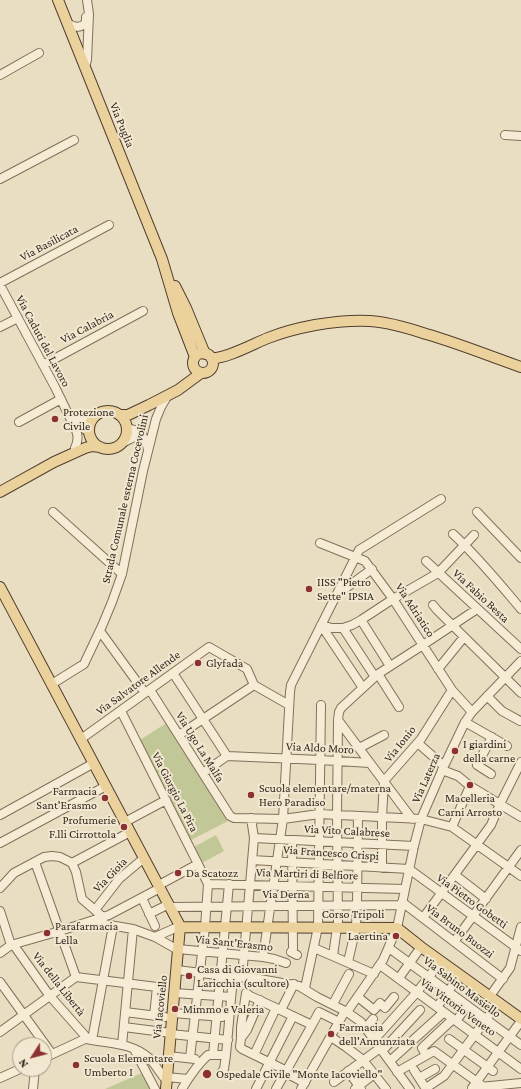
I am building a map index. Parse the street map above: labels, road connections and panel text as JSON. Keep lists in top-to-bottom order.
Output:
{
  "streets": {
    "main road": ["Via Puglia", "Corso Tripoli", "Via Iacoviello"],
    "street": [
      "Via Basilicata",
      "Via Calabria",
      "Via Caduti del Lavoro",
      "Strada Comunale esterna Cocevolini",
      "Via Fabio Besta",
      "Via Adriatico",
      "Via Salvatore Allende",
      "Via Ionio",
      "Via Ugo La Malfa",
      "Via Aldo Moro",
      "Via Laterza",
      "Via Giorgio La Pira",
      "Via Vito Calabrese",
      "Via Francesco Crispi",
      "Via Martiri di Belfiore",
      "Via Gioia",
      "Via Derna",
      "Via Pietro Gobetti",
      "Via Bruno Buozzi",
      "Via Sant'Erasmo",
      "Via della Libertà",
      "Via Sabino Masiello",
      "Via Vittorio Veneto"
    ]
  },
  "crossings": [
    ["Via Basilicata", "Via Caduti del Lavoro"],
    ["Via Calabria", "Via Caduti del Lavoro"],
    ["Strada Comunale esterna Cocevolini", "Via Ugo La Malfa"],
    ["Via Adriatico", "Via Ionio"],
    ["Via Adriatico", "Via Laterza"],
    ["Via Salvatore Allende", "Via Ugo La Malfa"],
    ["Via Salvatore Allende", "Via Giorgio La Pira"],
    ["Via Ionio", "Via Aldo Moro"],
    ["Via Laterza", "Via Vito Calabrese"],
    ["Via Laterza", "Via Francesco Crispi"],
    ["Via Laterza", "Via Martiri di Belfiore"],
    ["Via Laterza", "Via Derna"],
    ["Via Laterza", "Via Pietro Gobetti"],
    ["Via Laterza", "Corso Tripoli"],
    ["Via Laterza", "Via Bruno Buozzi"],
    ["Via Laterza", "Via Sabino Masiello"],
    ["Via Laterza", "Via Vittorio Veneto"],
    ["Via Giorgio La Pira", "Via Martiri di Belfiore"],
    ["Via Francesco Crispi", "Via Pietro Gobetti"],
    ["Via Derna", "Via Bruno Buozzi"],
    ["Corso Tripoli", "Via Iacoviello"],
    ["Via Sant'Erasmo", "Via Iacoviello"]
  ],
  "places": [
    "Protezione Civile",
    "IISS \"Pietro Sette\" IPSIA",
    "Glyfada",
    "I giardini della carne",
    "Macelleria Carni Arrosto",
    "Scuola elementare/materna Hero Paradiso",
    "Farmacia Sant'Erasmo",
    "Profumerie F.lli Cirrottola",
    "Da Scatozz",
    "Parafarmacia Lella",
    "Laertina",
    "Casa di Giovanni Laricchia (scultore)",
    "Mimmo e Valeria",
    "Farmacia dell'Annunziata",
    "Scuola Elementare Umberto I",
    "Ospedale Civile \"Monte Iacoviello\""
  ],
  "north": "bottom left"
}
